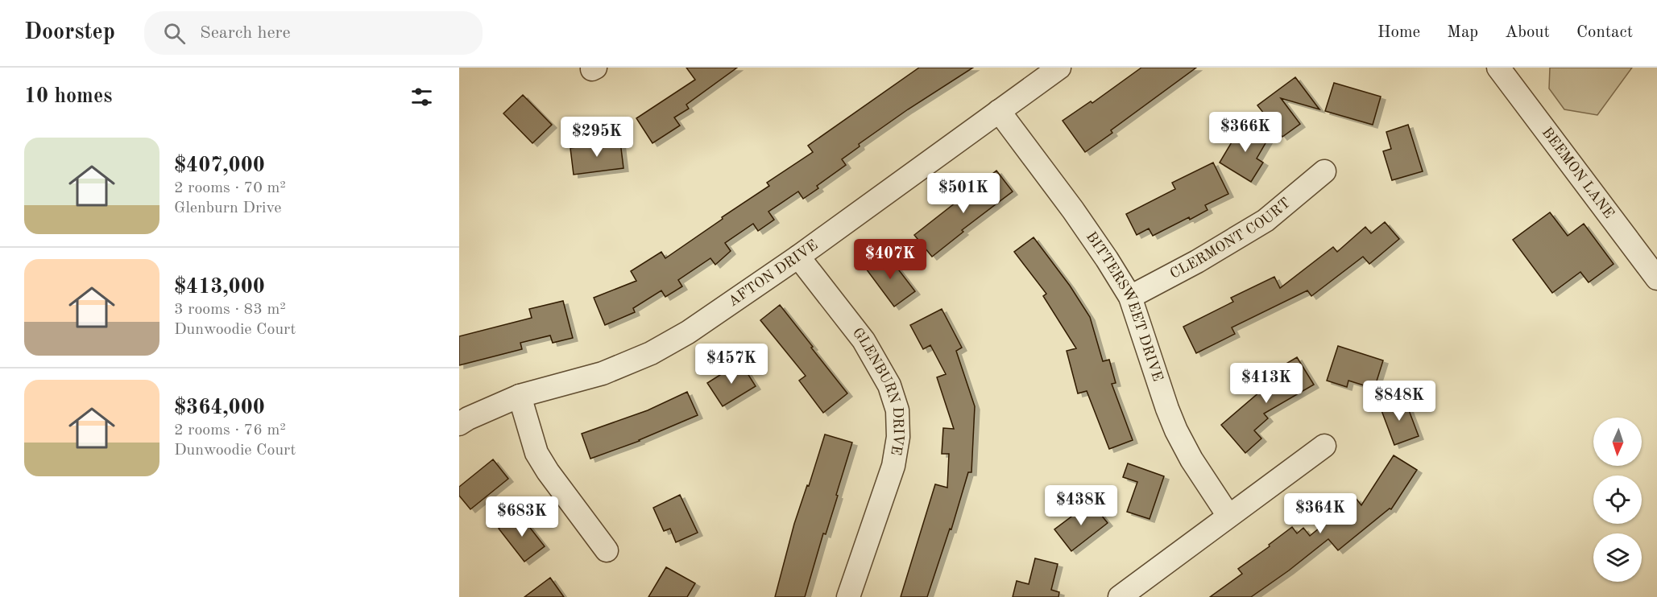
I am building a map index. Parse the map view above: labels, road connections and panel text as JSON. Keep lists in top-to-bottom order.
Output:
{
  "streets": {
    "street": [
      "BEEMON LANE",
      "CLERMONT COURT",
      "AFTON DRIVE",
      "BITTERSWEET DRIVE",
      "GLENBURN DRIVE"
    ]
  },
  "crossings": [
    ["CLERMONT COURT", "BITTERSWEET DRIVE"],
    ["AFTON DRIVE", "BITTERSWEET DRIVE"],
    ["AFTON DRIVE", "GLENBURN DRIVE"]
  ],
  "north": "bottom",
  "page": {
    "header": "Doorstep",
    "search": "Search here",
    "nav": [
      "Home",
      "Map",
      "About",
      "Contact"
    ],
    "heading": "10 homes",
    "price": [
      "$366K",
      "$295K",
      "$501K",
      "$407K",
      "$457K",
      "$413K",
      "$848K",
      "$438K",
      "$364K",
      "$683K"
    ],
    "list": [
      {
        "name": "$407,000",
        "note": "2 rooms · 70 m² · Glenburn Drive"
      },
      {
        "name": "$413,000",
        "note": "3 rooms · 83 m² · Dunwoodie Court"
      },
      {
        "name": "$364,000",
        "note": "2 rooms · 76 m² · Dunwoodie Court"
      }
    ]
  }
}
